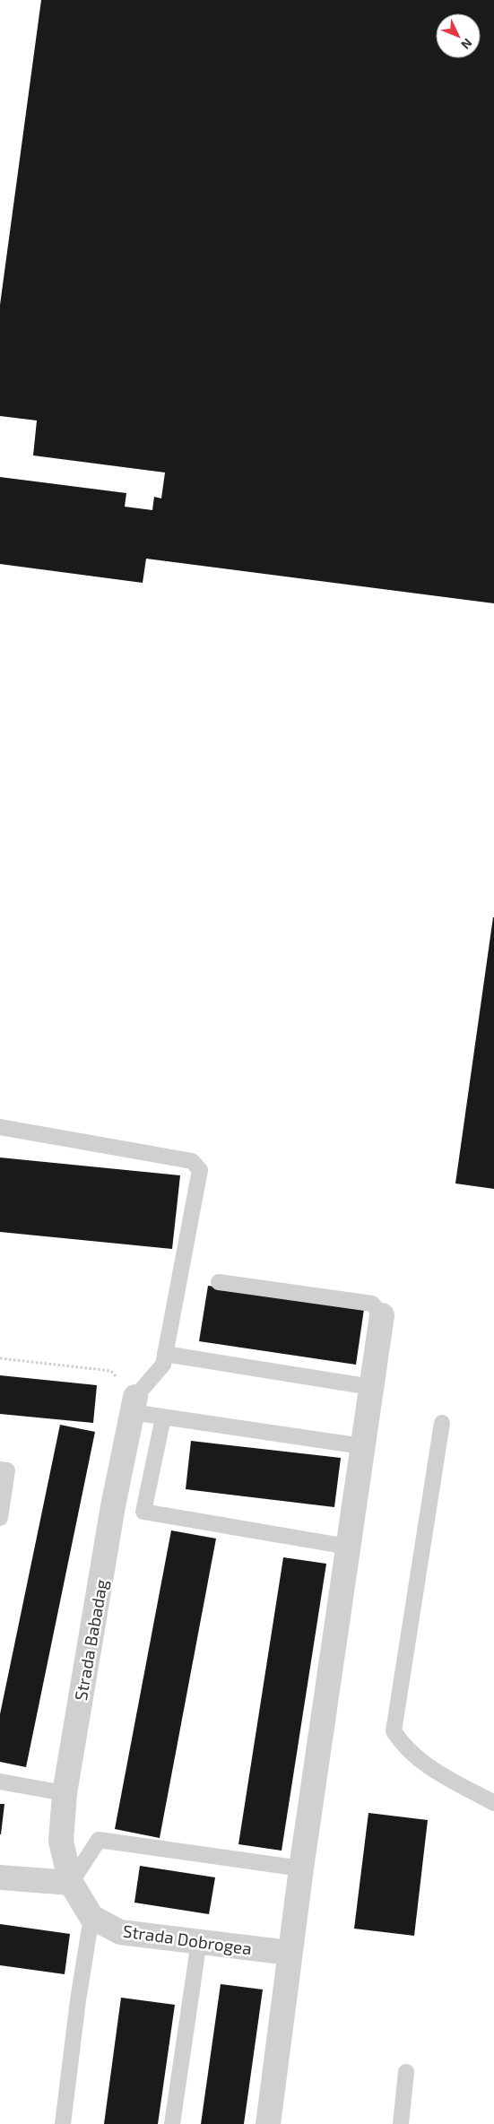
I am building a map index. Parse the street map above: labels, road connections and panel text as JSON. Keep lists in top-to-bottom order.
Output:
{
  "streets": {
    "street": ["Strada Babadag", "Strada Dobrogea"]
  },
  "north": "bottom right"
}
